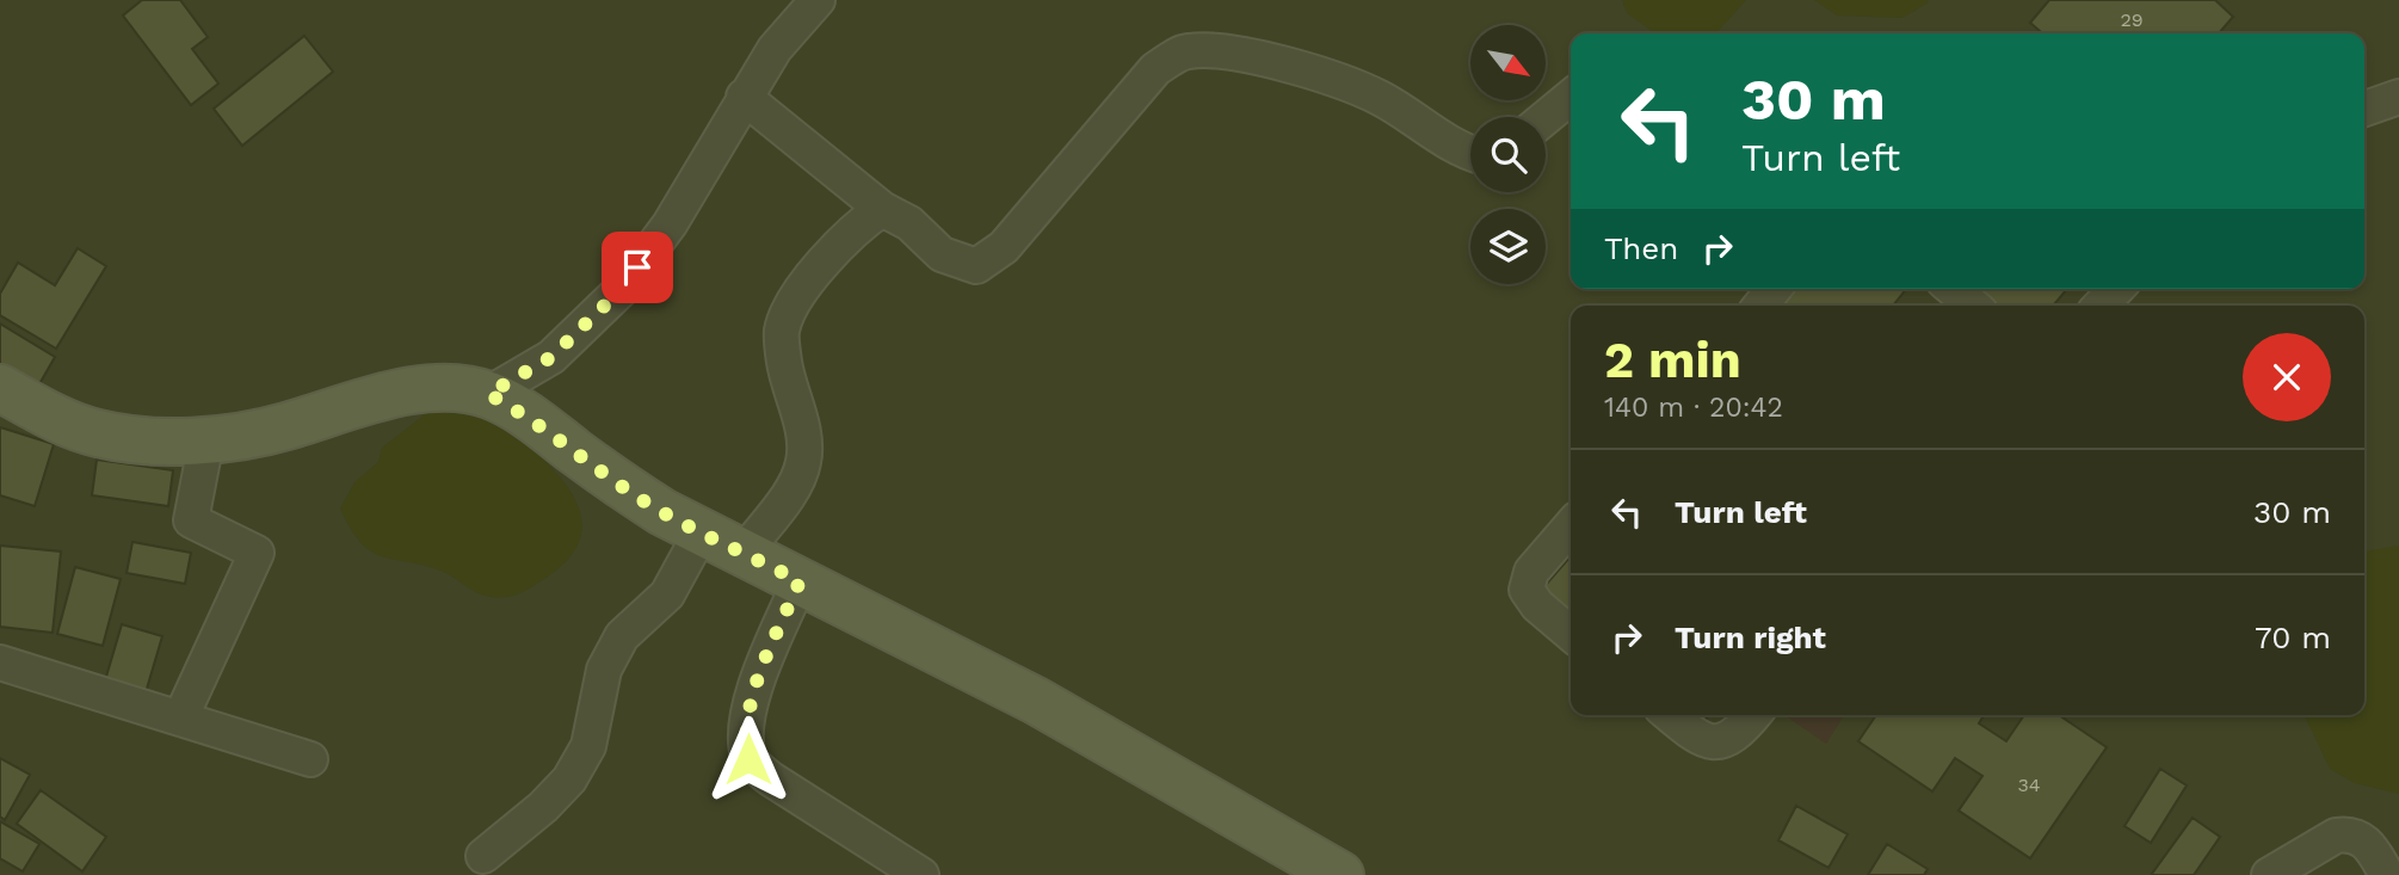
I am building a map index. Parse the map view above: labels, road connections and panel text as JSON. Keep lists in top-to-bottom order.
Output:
{
  "house_numbers": ["29", "34"],
  "north": "bottom right",
  "page": {
    "turn": ["30 m", "Turn left"],
    "then": "Then",
    "heading": ["2 min", "140 m · 20:42"],
    "list": [
      {
        "name": "Turn left",
        "value": "30 m"
      },
      {
        "name": "Turn right",
        "value": "70 m"
      }
    ]
  }
}
